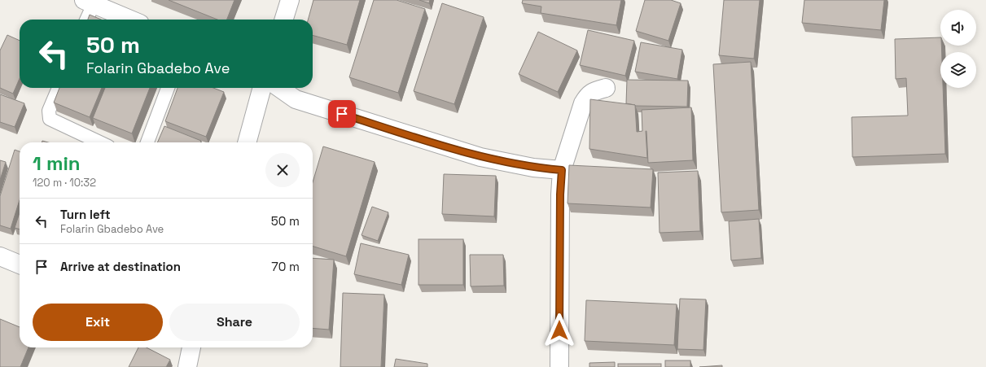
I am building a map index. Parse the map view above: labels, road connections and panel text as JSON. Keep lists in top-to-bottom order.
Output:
{
  "page": {
    "turn": ["50 m", "Folarin Gbadebo Ave"],
    "heading": ["1 min", "120 m · 10:32"],
    "list": [
      {
        "name": "Turn left",
        "note": "Folarin Gbadebo Ave",
        "value": "50 m"
      },
      {
        "name": "Arrive at destination",
        "value": "70 m"
      }
    ],
    "buttons": ["Exit", "Share"]
  }
}
